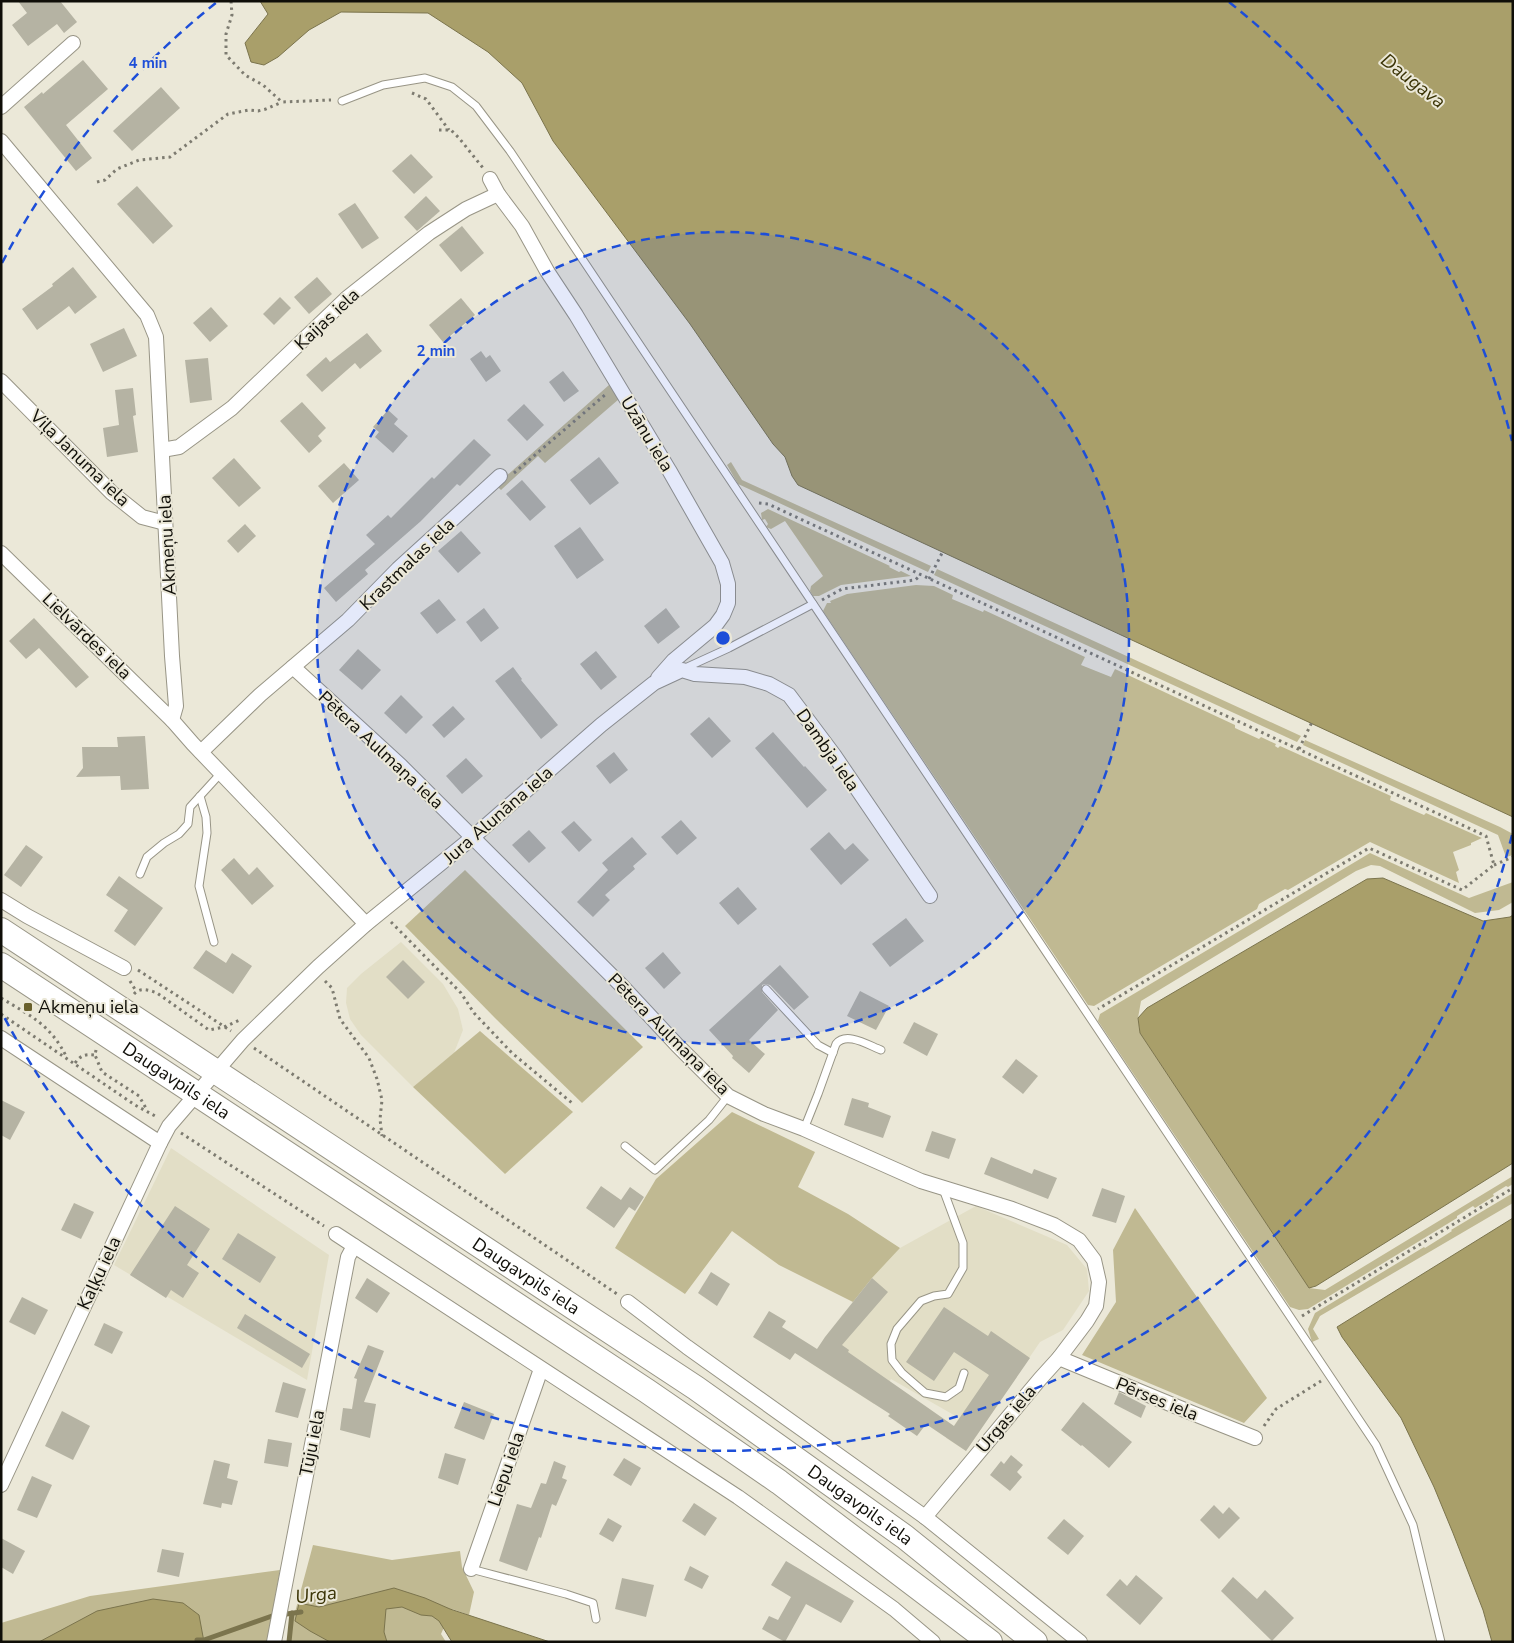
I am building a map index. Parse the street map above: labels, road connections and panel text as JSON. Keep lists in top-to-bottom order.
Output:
{
  "streets": {
    "highway": ["Daugavpils iela"],
    "street": [
      "Kaijas iela",
      "Uzānu iela",
      "Viļa Januma iela",
      "Akmeņu iela",
      "Krastmalas iela",
      "Lielvārdes iela",
      "Pētera Aulmaņa iela",
      "Dambja iela",
      "Jura Alunāna iela",
      "Kaļķu iela",
      "Pērses iela",
      "Urgas iela",
      "Tūju iela",
      "Liepu iela"
    ]
  },
  "crossings": [
    ["Kaijas iela", "Uzānu iela"],
    ["Kaijas iela", "Akmeņu iela"],
    ["Uzānu iela", "Jura Alunāna iela"],
    ["Viļa Januma iela", "Akmeņu iela"],
    ["Akmeņu iela", "Lielvārdes iela"],
    ["Krastmalas iela", "Pētera Aulmaņa iela"],
    ["Pētera Aulmaņa iela", "Jura Alunāna iela"],
    ["Pētera Aulmaņa iela", "Urgas iela"],
    ["Dambja iela", "Jura Alunāna iela"],
    ["Jura Alunāna iela", "Daugavpils iela"],
    ["Jura Alunāna iela", "Kaļķu iela"],
    ["Daugavpils iela", "Kaļķu iela"],
    ["Pērses iela", "Urgas iela"]
  ],
  "water": ["Daugava", "Urga"],
  "places": {
    "transit": ["Akmeņu iela"]
  },
  "rings": ["4 min", "2 min"]
}
